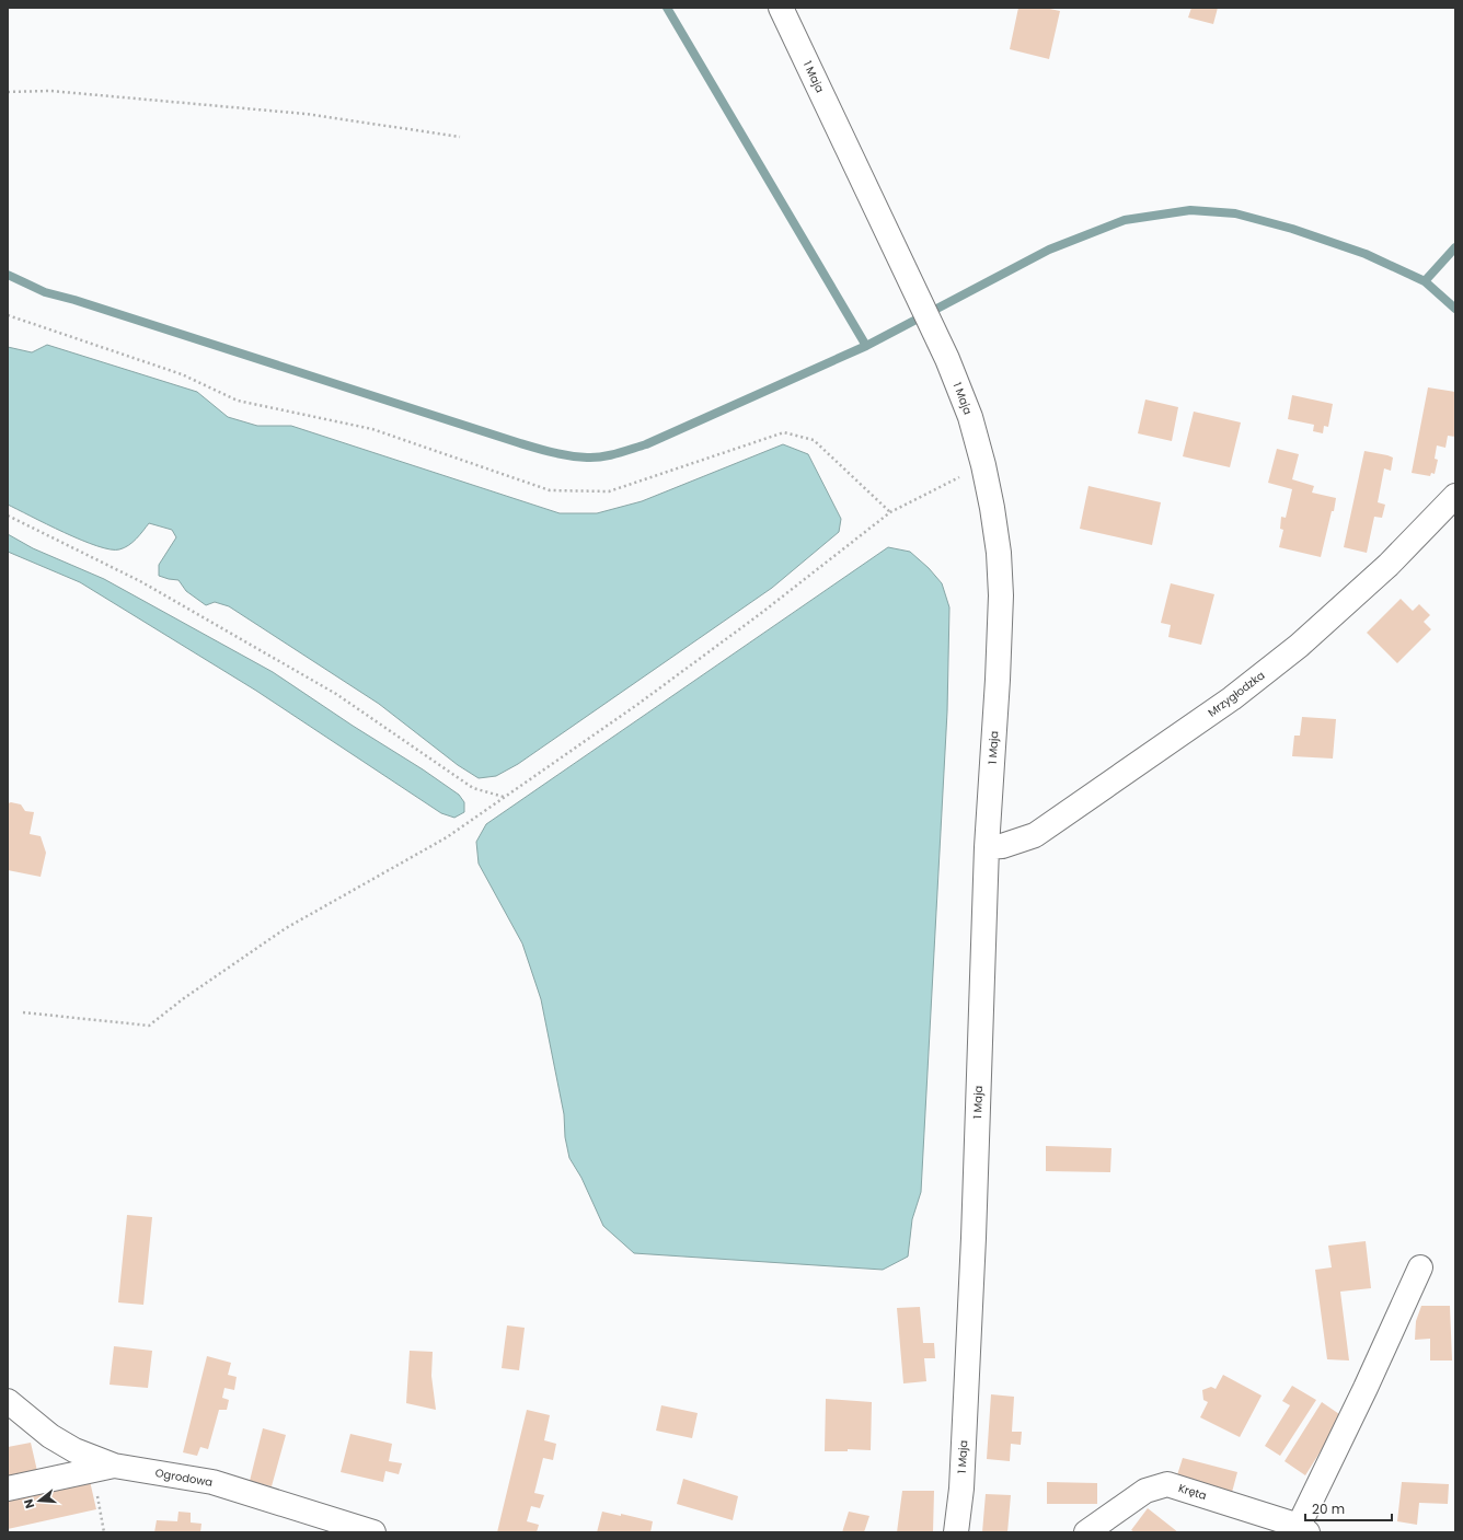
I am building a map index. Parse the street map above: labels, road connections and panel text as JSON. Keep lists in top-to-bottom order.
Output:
{
  "streets": {
    "street": [
      "1 Maja",
      "Mrzygłodzka",
      "Ogrodowa",
      "Kręta"
    ]
  },
  "crossings": [
    ["1 Maja", "Mrzygłodzka"]
  ],
  "scale_bar": "20 m",
  "north": "left"
}
